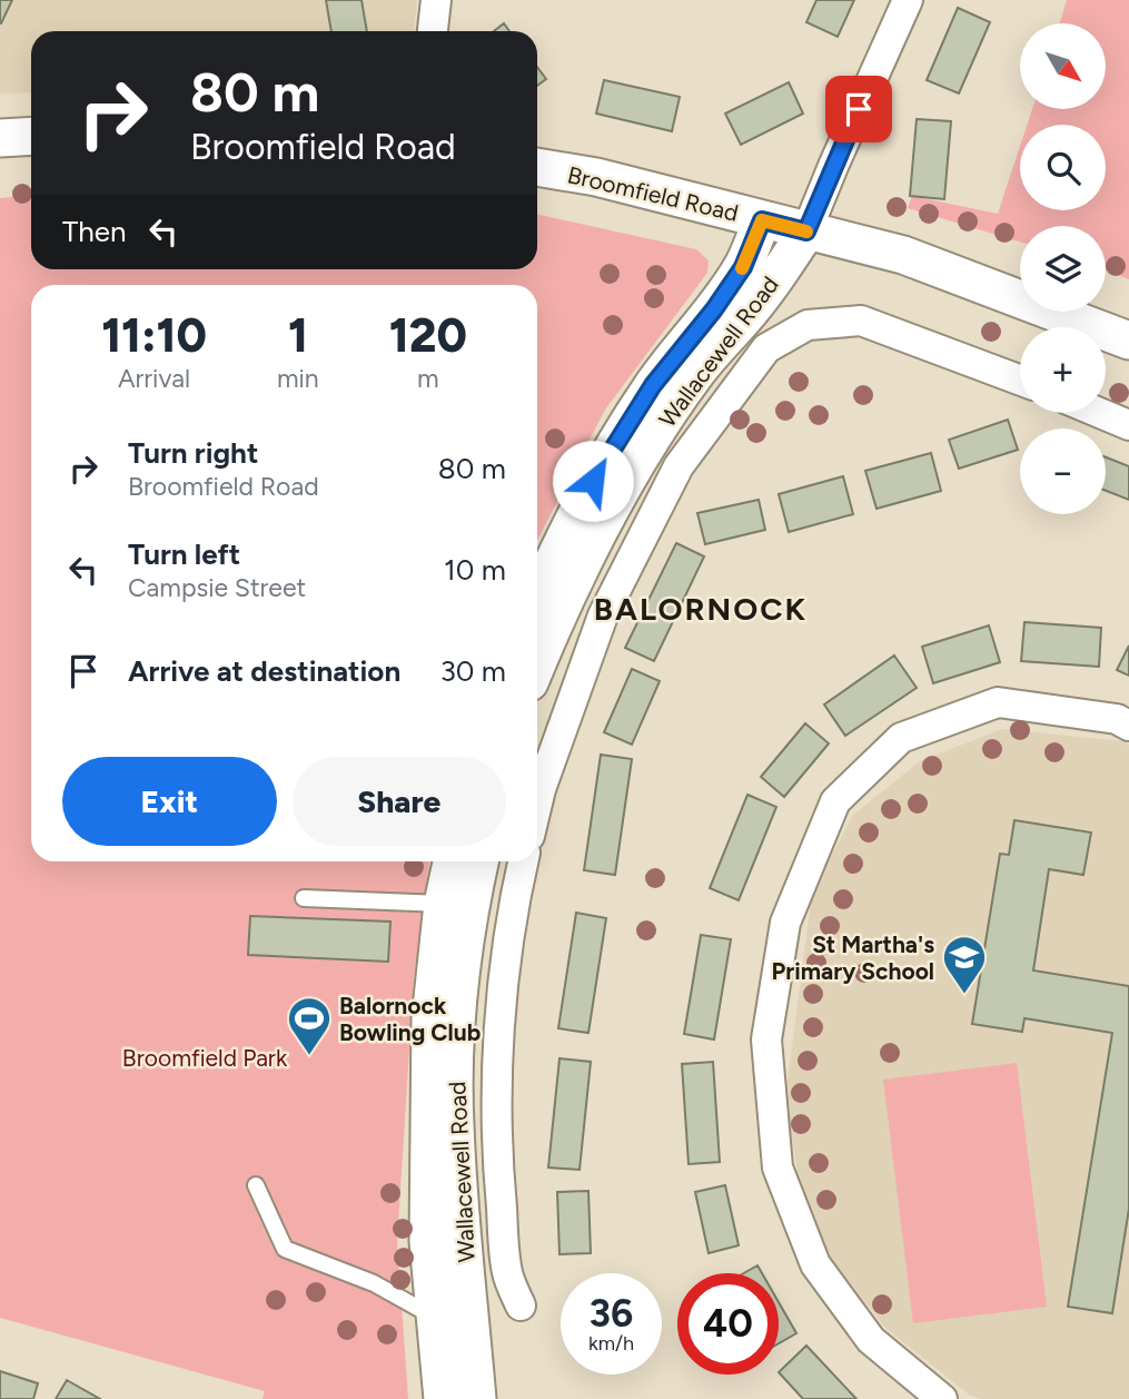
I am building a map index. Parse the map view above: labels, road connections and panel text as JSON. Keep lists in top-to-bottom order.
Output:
{
  "streets": {
    "street": ["Broomfield Road", "Wallacewell Road"]
  },
  "crossings": [
    ["Broomfield Road", "Wallacewell Road"]
  ],
  "districts": ["BALORNOCK"],
  "parks": ["Broomfield Park"],
  "places": {
    "school or university": ["St Martha's Primary School"],
    "sports": ["Balornock Bowling Club"]
  },
  "north": "bottom right",
  "page": {
    "map_buttons": ["+", "−"],
    "turn": ["80 m", "Broomfield Road"],
    "then": "Then",
    "eta": [
      "11:10",
      "Arrival",
      "1",
      "min",
      "120",
      "m"
    ],
    "list": [
      {
        "name": "Turn right",
        "note": "Broomfield Road",
        "value": "80 m"
      },
      {
        "name": "Turn left",
        "note": "Campsie Street",
        "value": "10 m"
      },
      {
        "name": "Arrive at destination",
        "value": "30 m"
      }
    ],
    "buttons": ["Exit", "Share"],
    "speed": "36 km/h",
    "limit": "40"
  }
}
